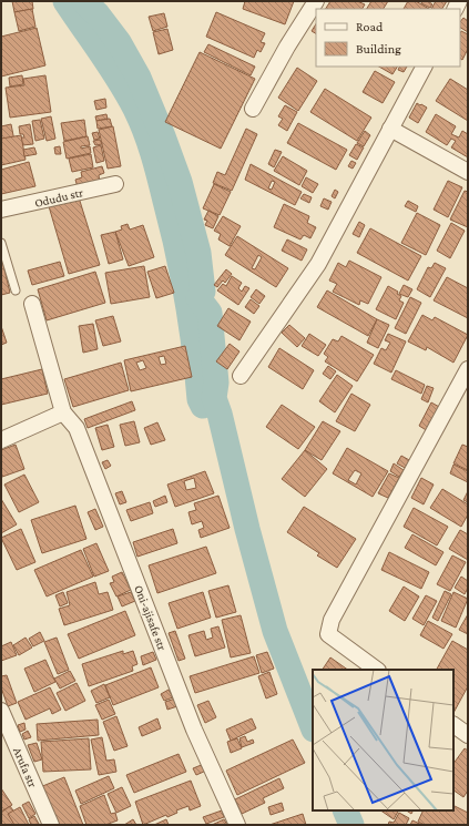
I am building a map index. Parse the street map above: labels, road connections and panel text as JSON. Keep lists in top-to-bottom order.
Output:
{
  "streets": {
    "street": ["Odudu str", "Oni-ajisafe str", "Arufa str"]
  },
  "legend": ["Road", "Building"]
}
